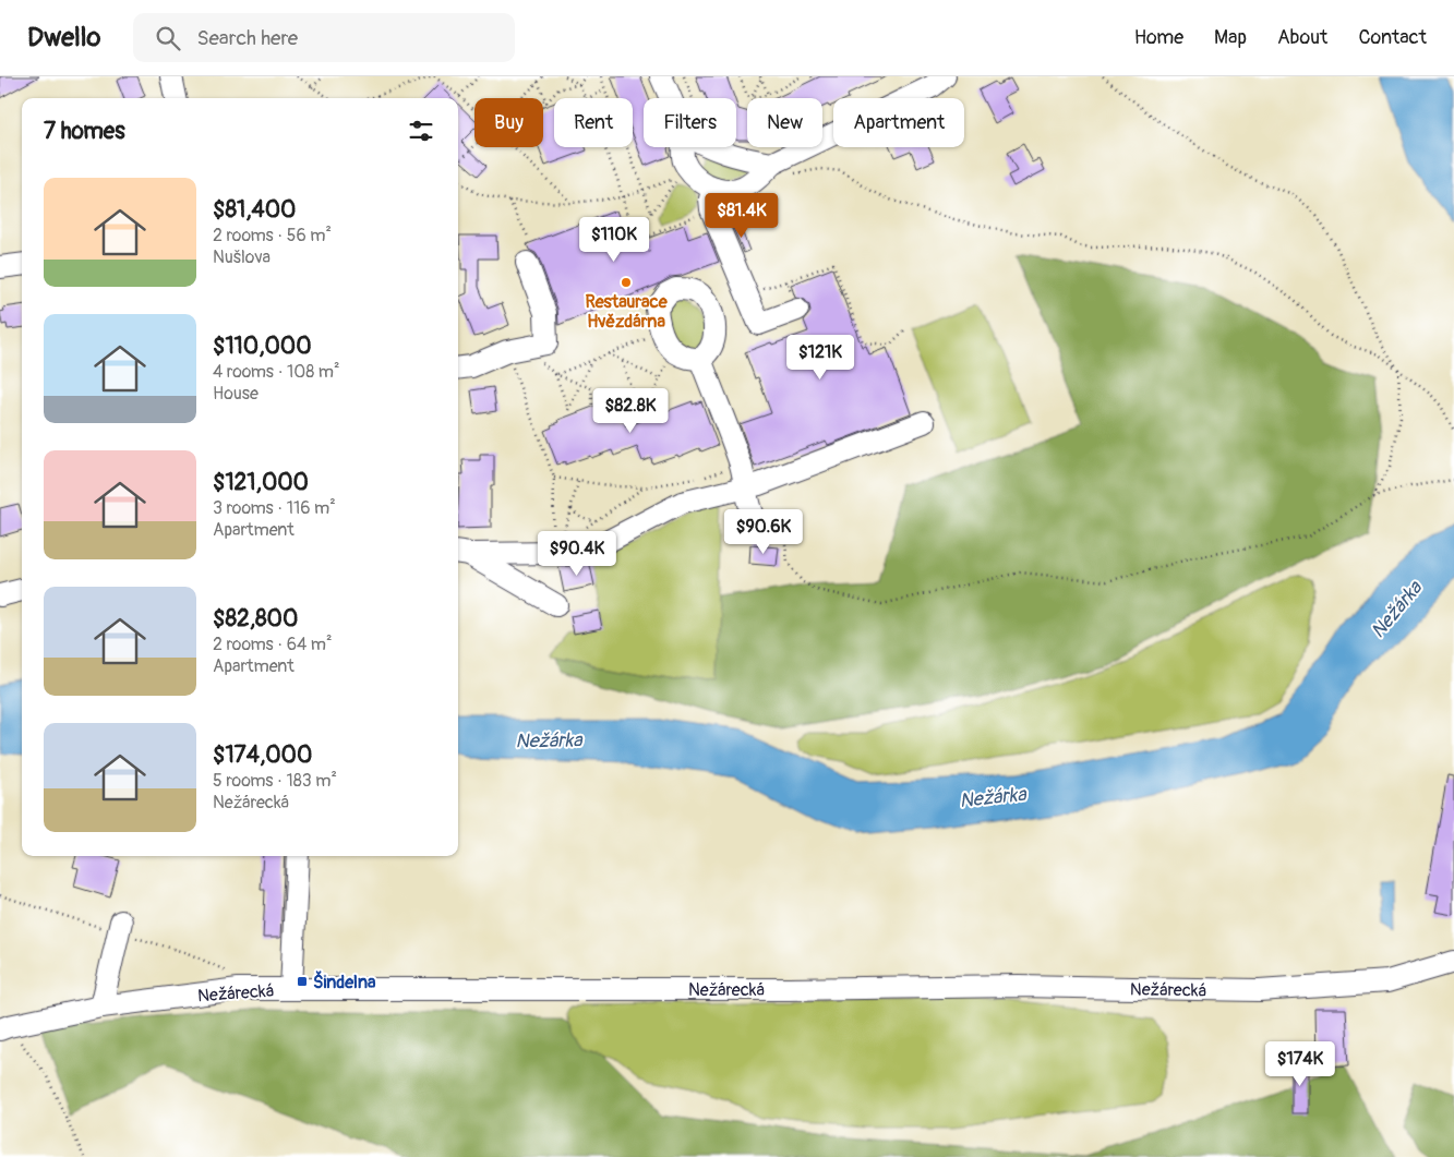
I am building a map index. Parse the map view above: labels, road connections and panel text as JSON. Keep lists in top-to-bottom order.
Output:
{
  "streets": {
    "street": ["Nežárecká"]
  },
  "water": ["Nežárka"],
  "places": {
    "other": ["Restaurace Hvězdárna"],
    "transit": ["Šindelna"]
  },
  "page": {
    "header": "Dwello",
    "search": "Search here",
    "nav": [
      "Home",
      "Map",
      "About",
      "Contact"
    ],
    "chip": [
      "Buy",
      "Rent",
      "Filters",
      "New",
      "Apartment"
    ],
    "heading": "7 homes",
    "list": [
      {
        "name": "$81,400",
        "note": "2 rooms · 56 m² · Nušlova"
      },
      {
        "name": "$110,000",
        "note": "4 rooms · 108 m² · House"
      },
      {
        "name": "$121,000",
        "note": "3 rooms · 116 m² · Apartment"
      },
      {
        "name": "$82,800",
        "note": "2 rooms · 64 m² · Apartment"
      },
      {
        "name": "$174,000",
        "note": "5 rooms · 183 m² · Nežárecká"
      }
    ],
    "price": [
      "$81.4K",
      "$110K",
      "$121K",
      "$82.8K",
      "$90.6K",
      "$90.4K",
      "$174K"
    ]
  }
}
